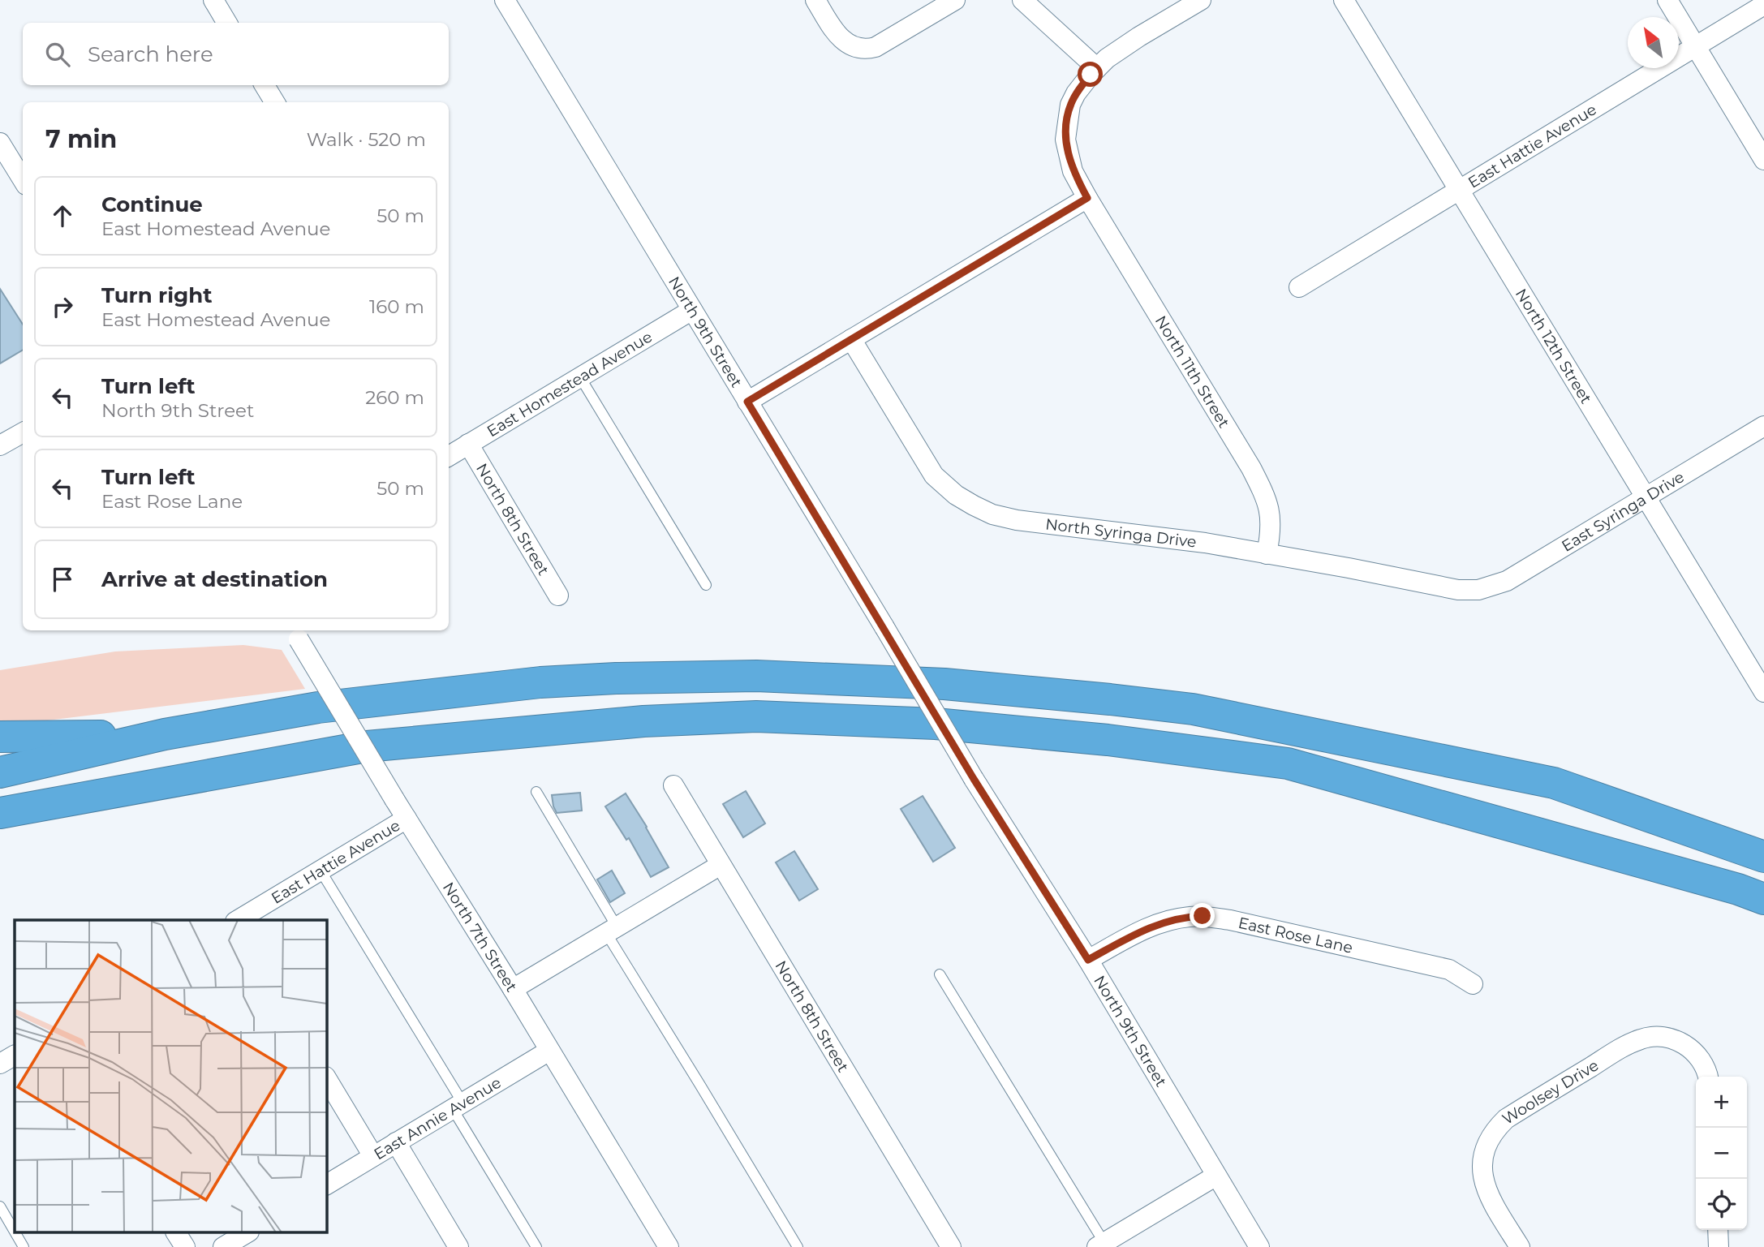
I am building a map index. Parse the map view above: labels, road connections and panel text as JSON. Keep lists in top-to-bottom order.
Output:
{
  "streets": {
    "street": [
      "East Hattie Avenue",
      "North 9th Street",
      "North 12th Street",
      "North 11th Street",
      "East Homestead Avenue",
      "East Syringa Drive",
      "North 8th Street",
      "North Syringa Drive",
      "East Rose Lane",
      "North 7th Street",
      "Woolsey Drive",
      "East Annie Avenue"
    ]
  },
  "crossings": [
    ["East Hattie Avenue", "North 12th Street"],
    ["East Hattie Avenue", "North 7th Street"],
    ["North 9th Street", "East Homestead Avenue"],
    ["North 9th Street", "East Rose Lane"],
    ["North 12th Street", "East Syringa Drive"],
    ["North 11th Street", "North Syringa Drive"],
    ["East Homestead Avenue", "North 8th Street"],
    ["East Syringa Drive", "North Syringa Drive"],
    ["North 7th Street", "East Annie Avenue"]
  ],
  "north": "top left",
  "page": {
    "search": "Search here",
    "heading": ["7 min", "Walk · 520 m"],
    "list": [
      ["Continue", "East Homestead Avenue", "50 m"],
      ["Turn right", "East Homestead Avenue", "160 m"],
      ["Turn left", "North 9th Street", "260 m"],
      ["Turn left", "East Rose Lane", "50 m"],
      "Arrive at destination"
    ],
    "map_buttons": ["+", "−"]
  }
}
